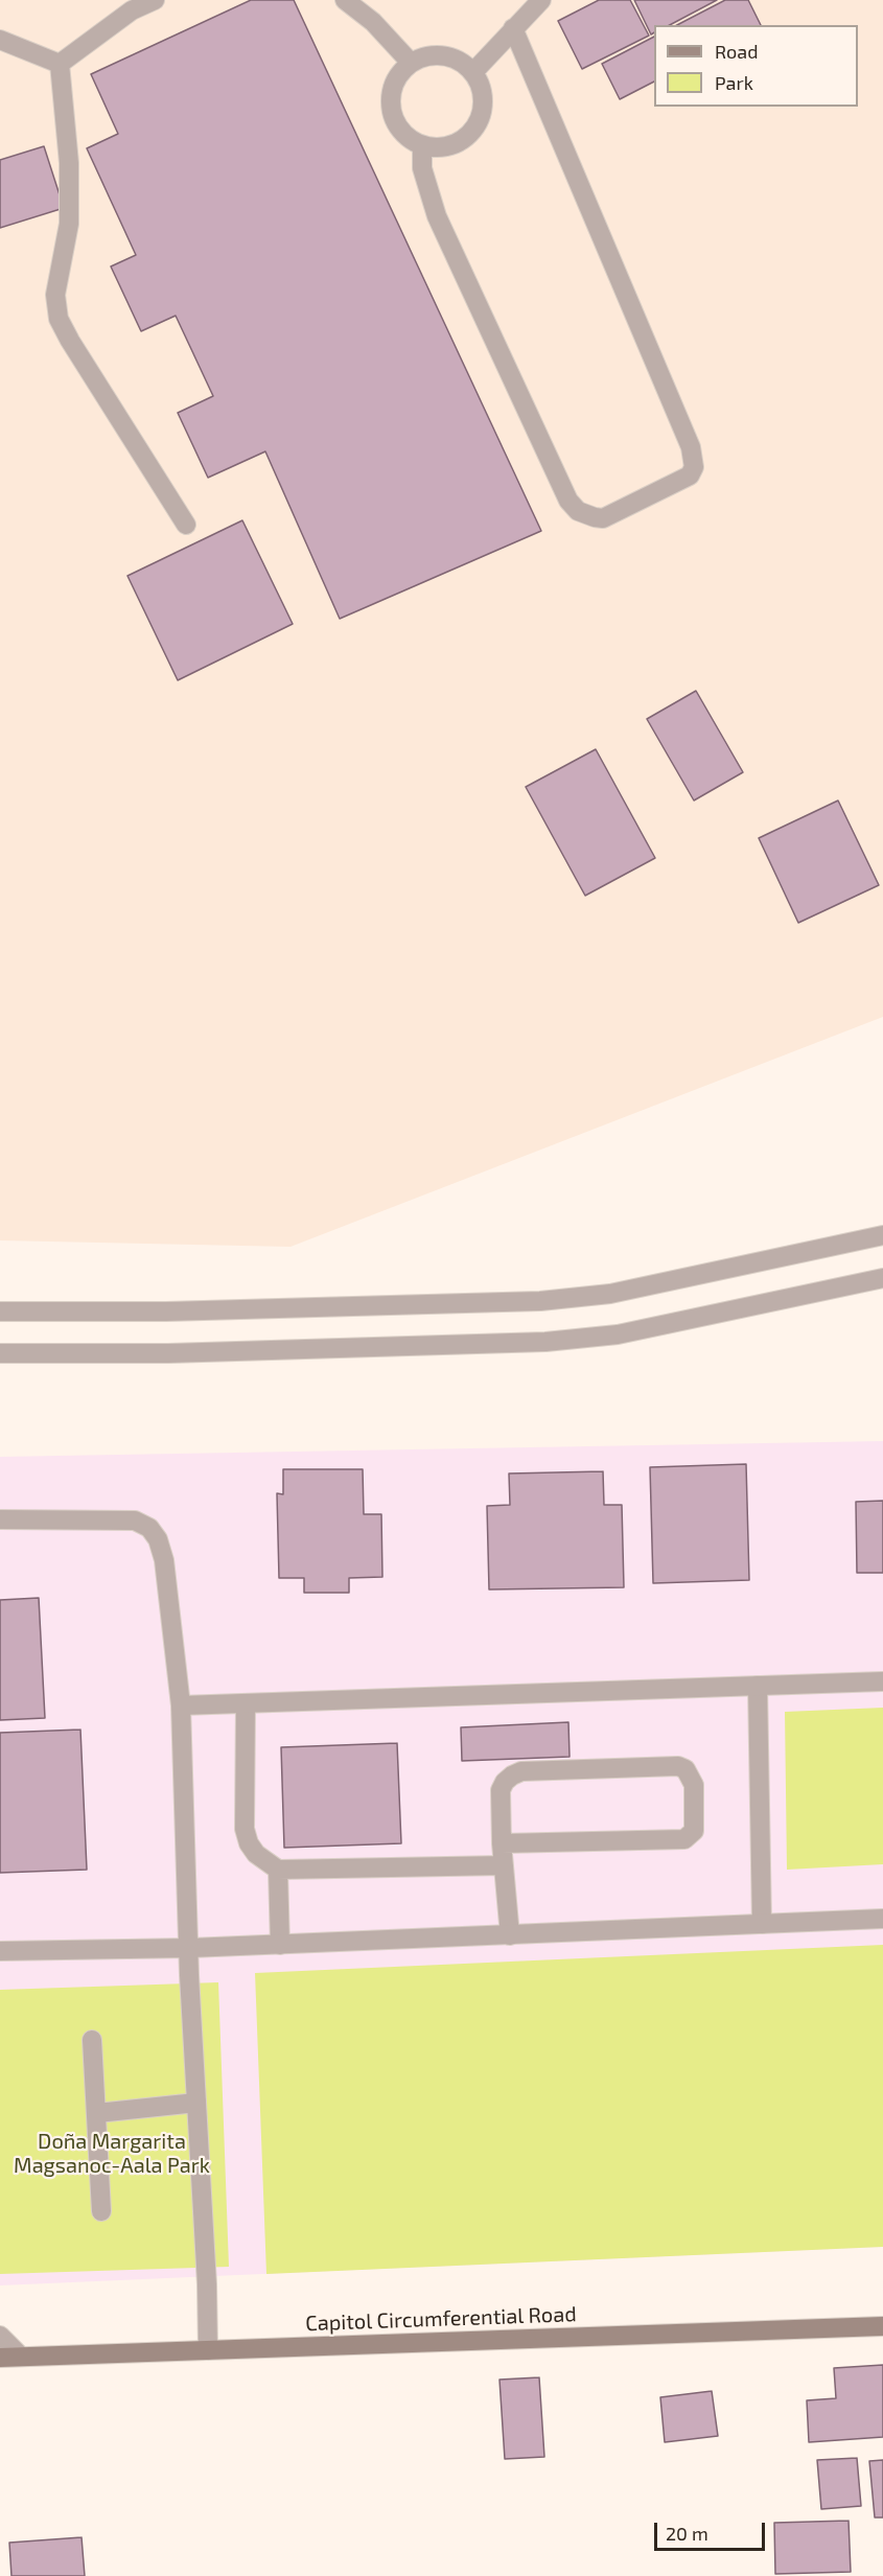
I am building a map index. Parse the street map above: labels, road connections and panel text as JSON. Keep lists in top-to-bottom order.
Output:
{
  "streets": {
    "main road": ["Capitol Circumferential Road"]
  },
  "parks": ["Doña Margarita Magsanoc-Aala Park"],
  "legend": ["Road", "Park"],
  "scale_bar": "20 m"
}
